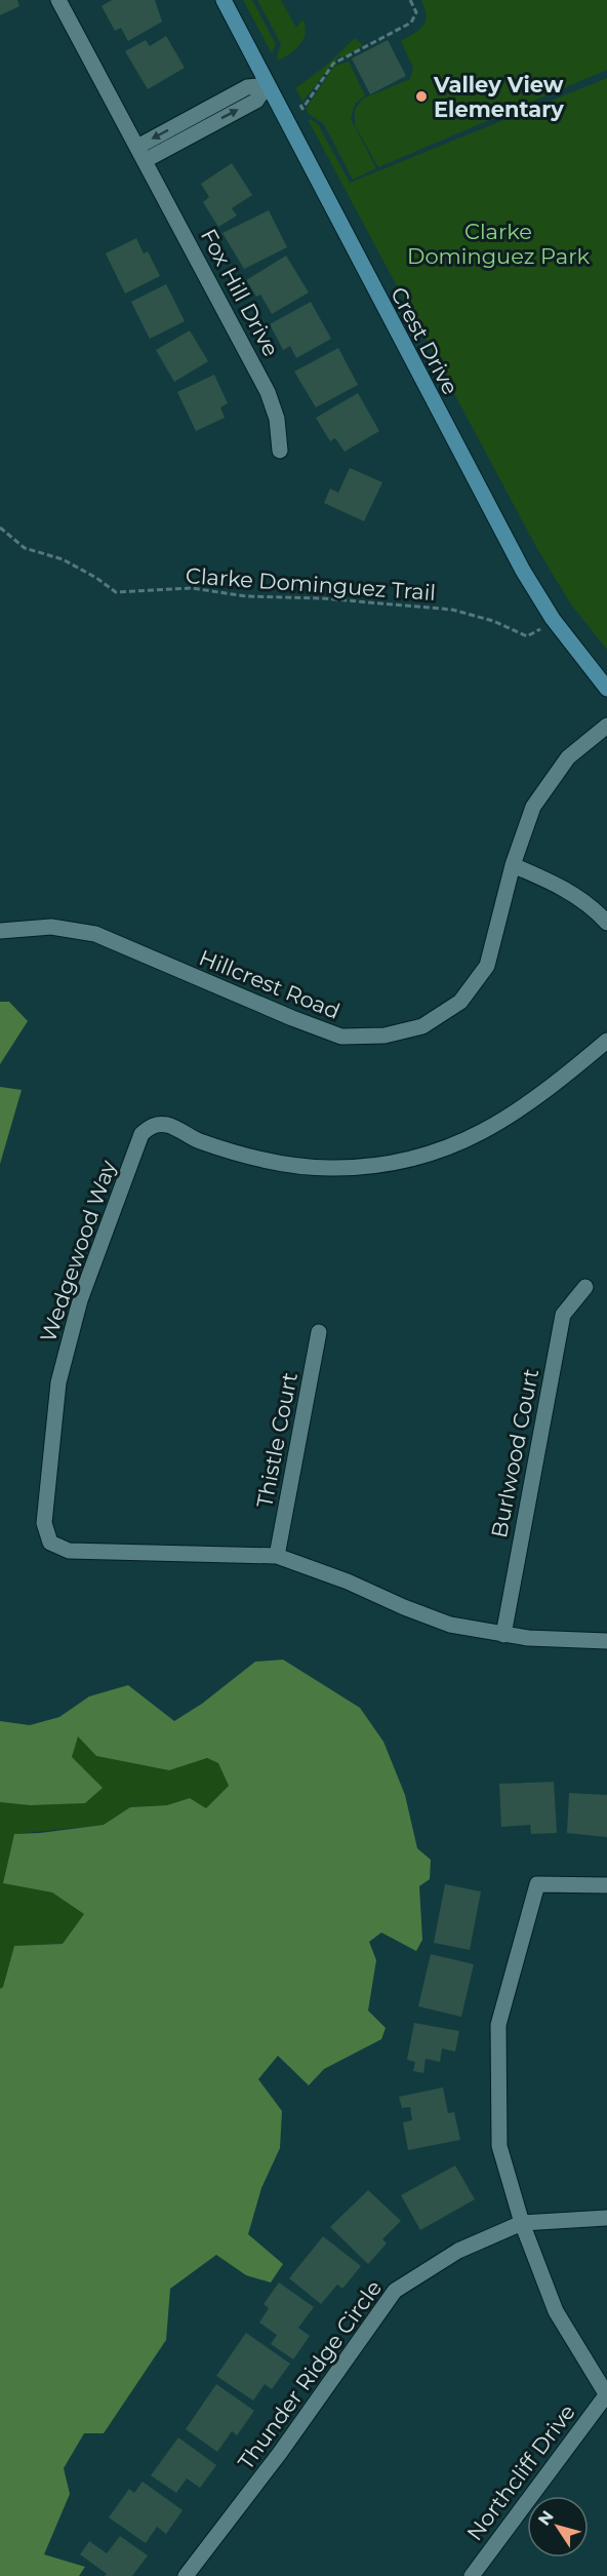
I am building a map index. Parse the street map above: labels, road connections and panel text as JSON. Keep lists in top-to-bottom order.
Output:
{
  "streets": {
    "street": [
      "Fox Hill Drive",
      "Crest Drive",
      "Hillcrest Road",
      "Wedgewood Way",
      "Thistle Court",
      "Burlwood Court",
      "Thunder Ridge Circle",
      "Northcliff Drive"
    ],
    "path": ["Clarke Dominguez Trail"]
  },
  "crossings": [
    ["Crest Drive", "Clarke Dominguez Trail"],
    ["Wedgewood Way", "Thistle Court"],
    ["Wedgewood Way", "Burlwood Court"]
  ],
  "parks": ["Clarke Dominguez Park"],
  "places": ["Valley View Elementary"],
  "north": "top left"
}
